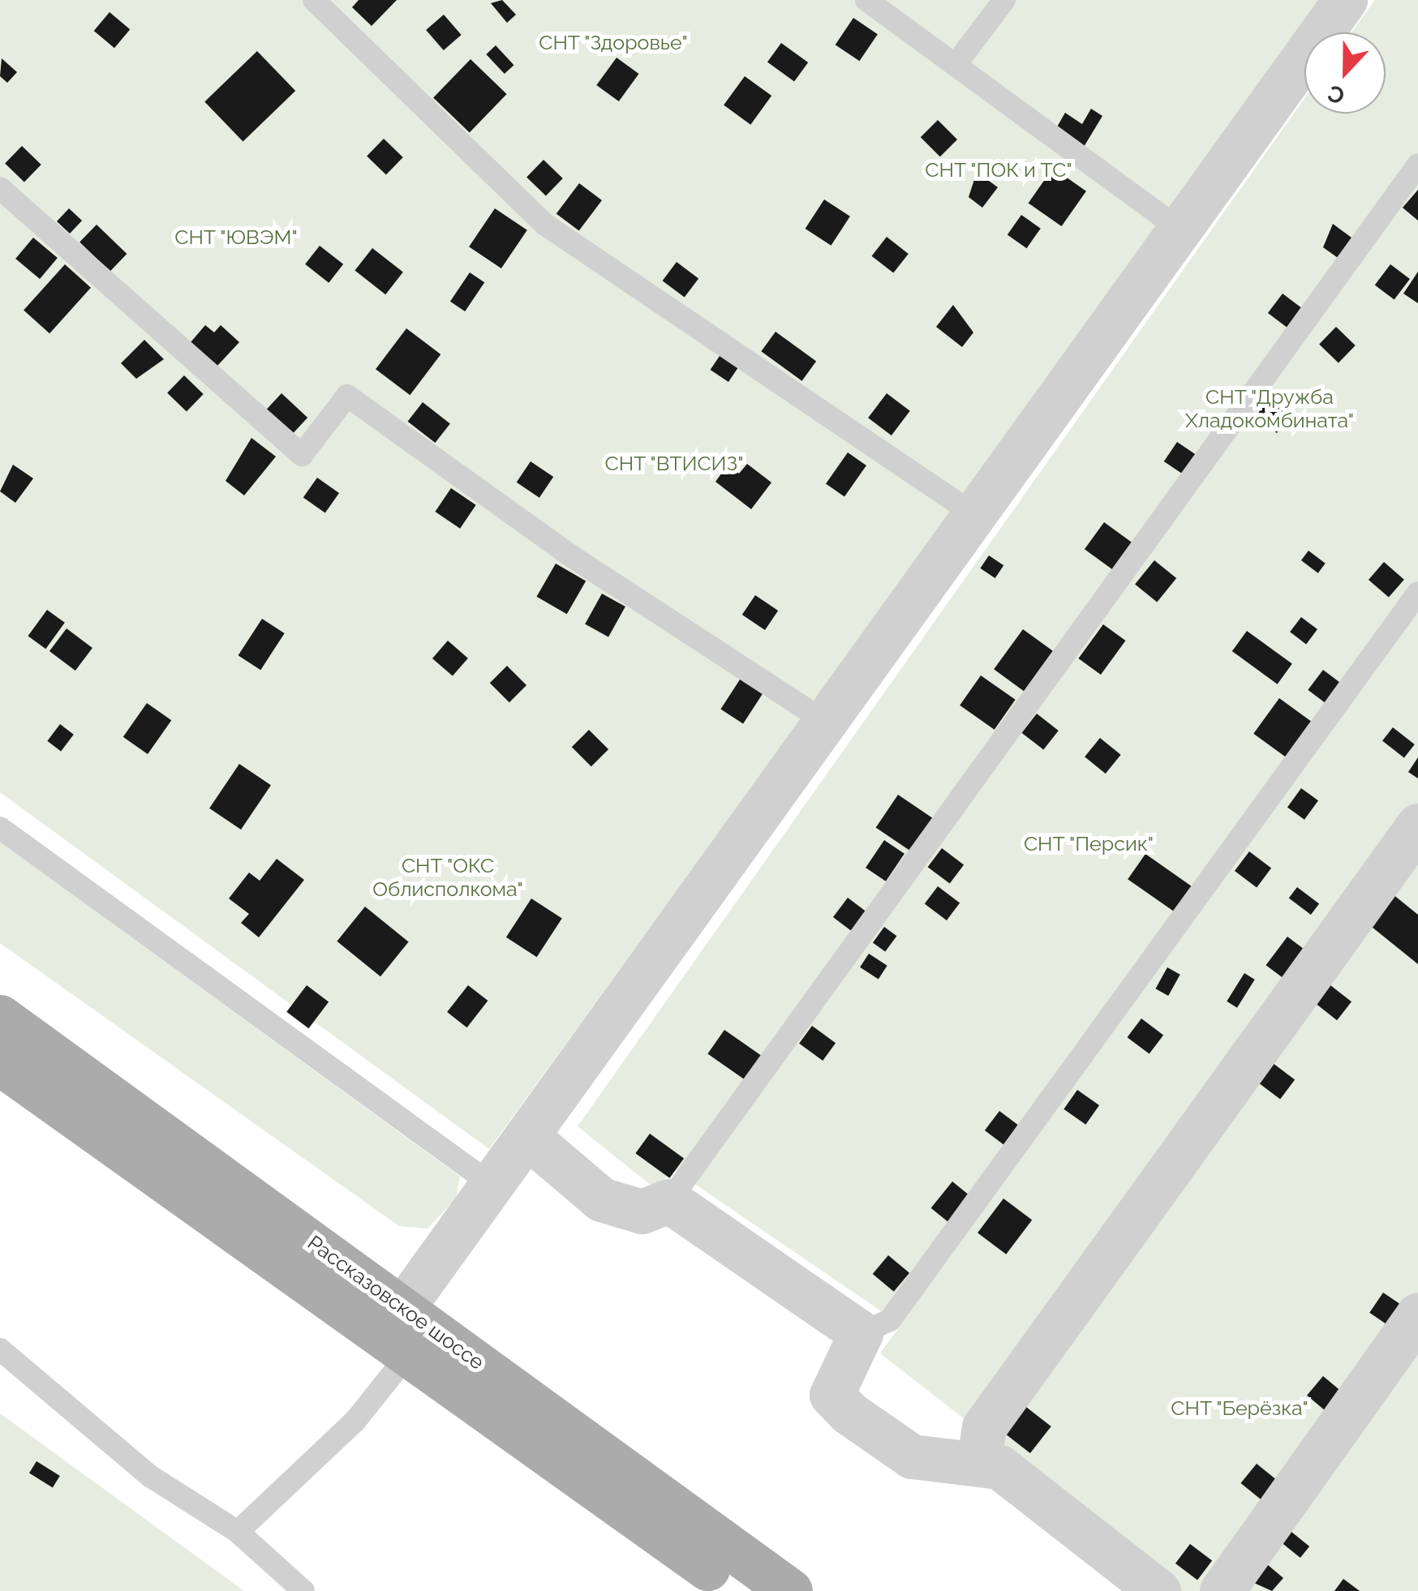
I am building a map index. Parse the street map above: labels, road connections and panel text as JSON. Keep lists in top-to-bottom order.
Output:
{
  "streets": {
    "main road": ["Рассказовское шоссе"]
  },
  "parks": [
    "СНТ \"Здоровье\"",
    "СНТ \"ПОК и ТС\"",
    "СНТ \"ЮВЭМ\"",
    "СНТ \"Дружба Хладокомбината\"",
    "СНТ \"ВТИСИЗ\"",
    "СНТ \"Персик\"",
    "СНТ \"ОКС Облисполкома\"",
    "СНТ \"Берёзка\""
  ],
  "north": "bottom"
}
